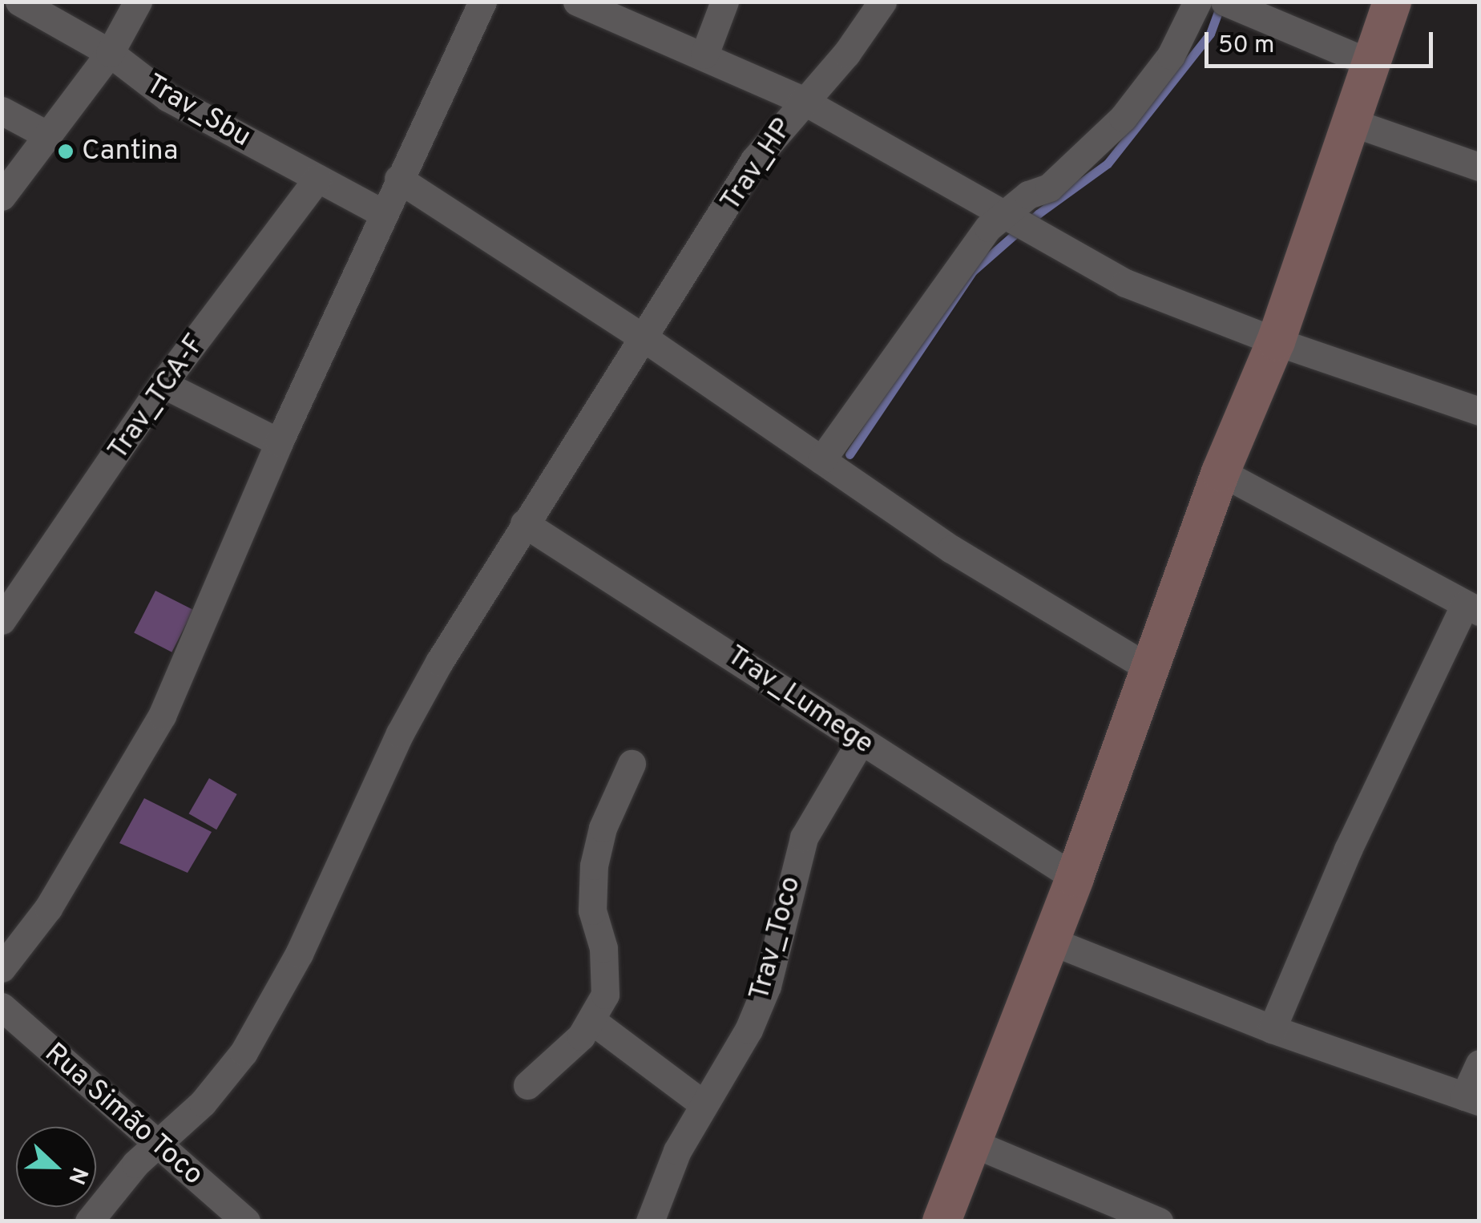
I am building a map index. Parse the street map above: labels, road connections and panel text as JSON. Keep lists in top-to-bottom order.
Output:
{
  "streets": {
    "street": [
      "Trav_Sbu",
      "Trav_HP",
      "Trav_TCA-F",
      "Trav_Lumege",
      "Trav_Toco",
      "Rua Simão Toco"
    ]
  },
  "crossings": [
    ["Trav_Sbu", "Trav_TCA-F"],
    ["Trav_HP", "Trav_Lumege"],
    ["Trav_HP", "Rua Simão Toco"],
    ["Trav_Lumege", "Trav_Toco"]
  ],
  "places": ["Cantina"],
  "scale_bar": "50 m",
  "north": "right"
}
